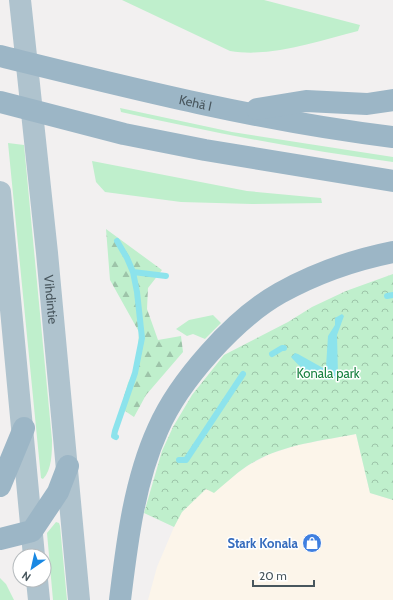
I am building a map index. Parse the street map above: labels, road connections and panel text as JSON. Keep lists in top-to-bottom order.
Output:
{
  "streets": {
    "highway": ["Kehä I"],
    "main road": ["Vihdintie"]
  },
  "parks": ["Konala park"],
  "places": {
    "shop": ["Stark Konala"]
  },
  "scale_bar": "20 m",
  "north": "bottom left"
}
